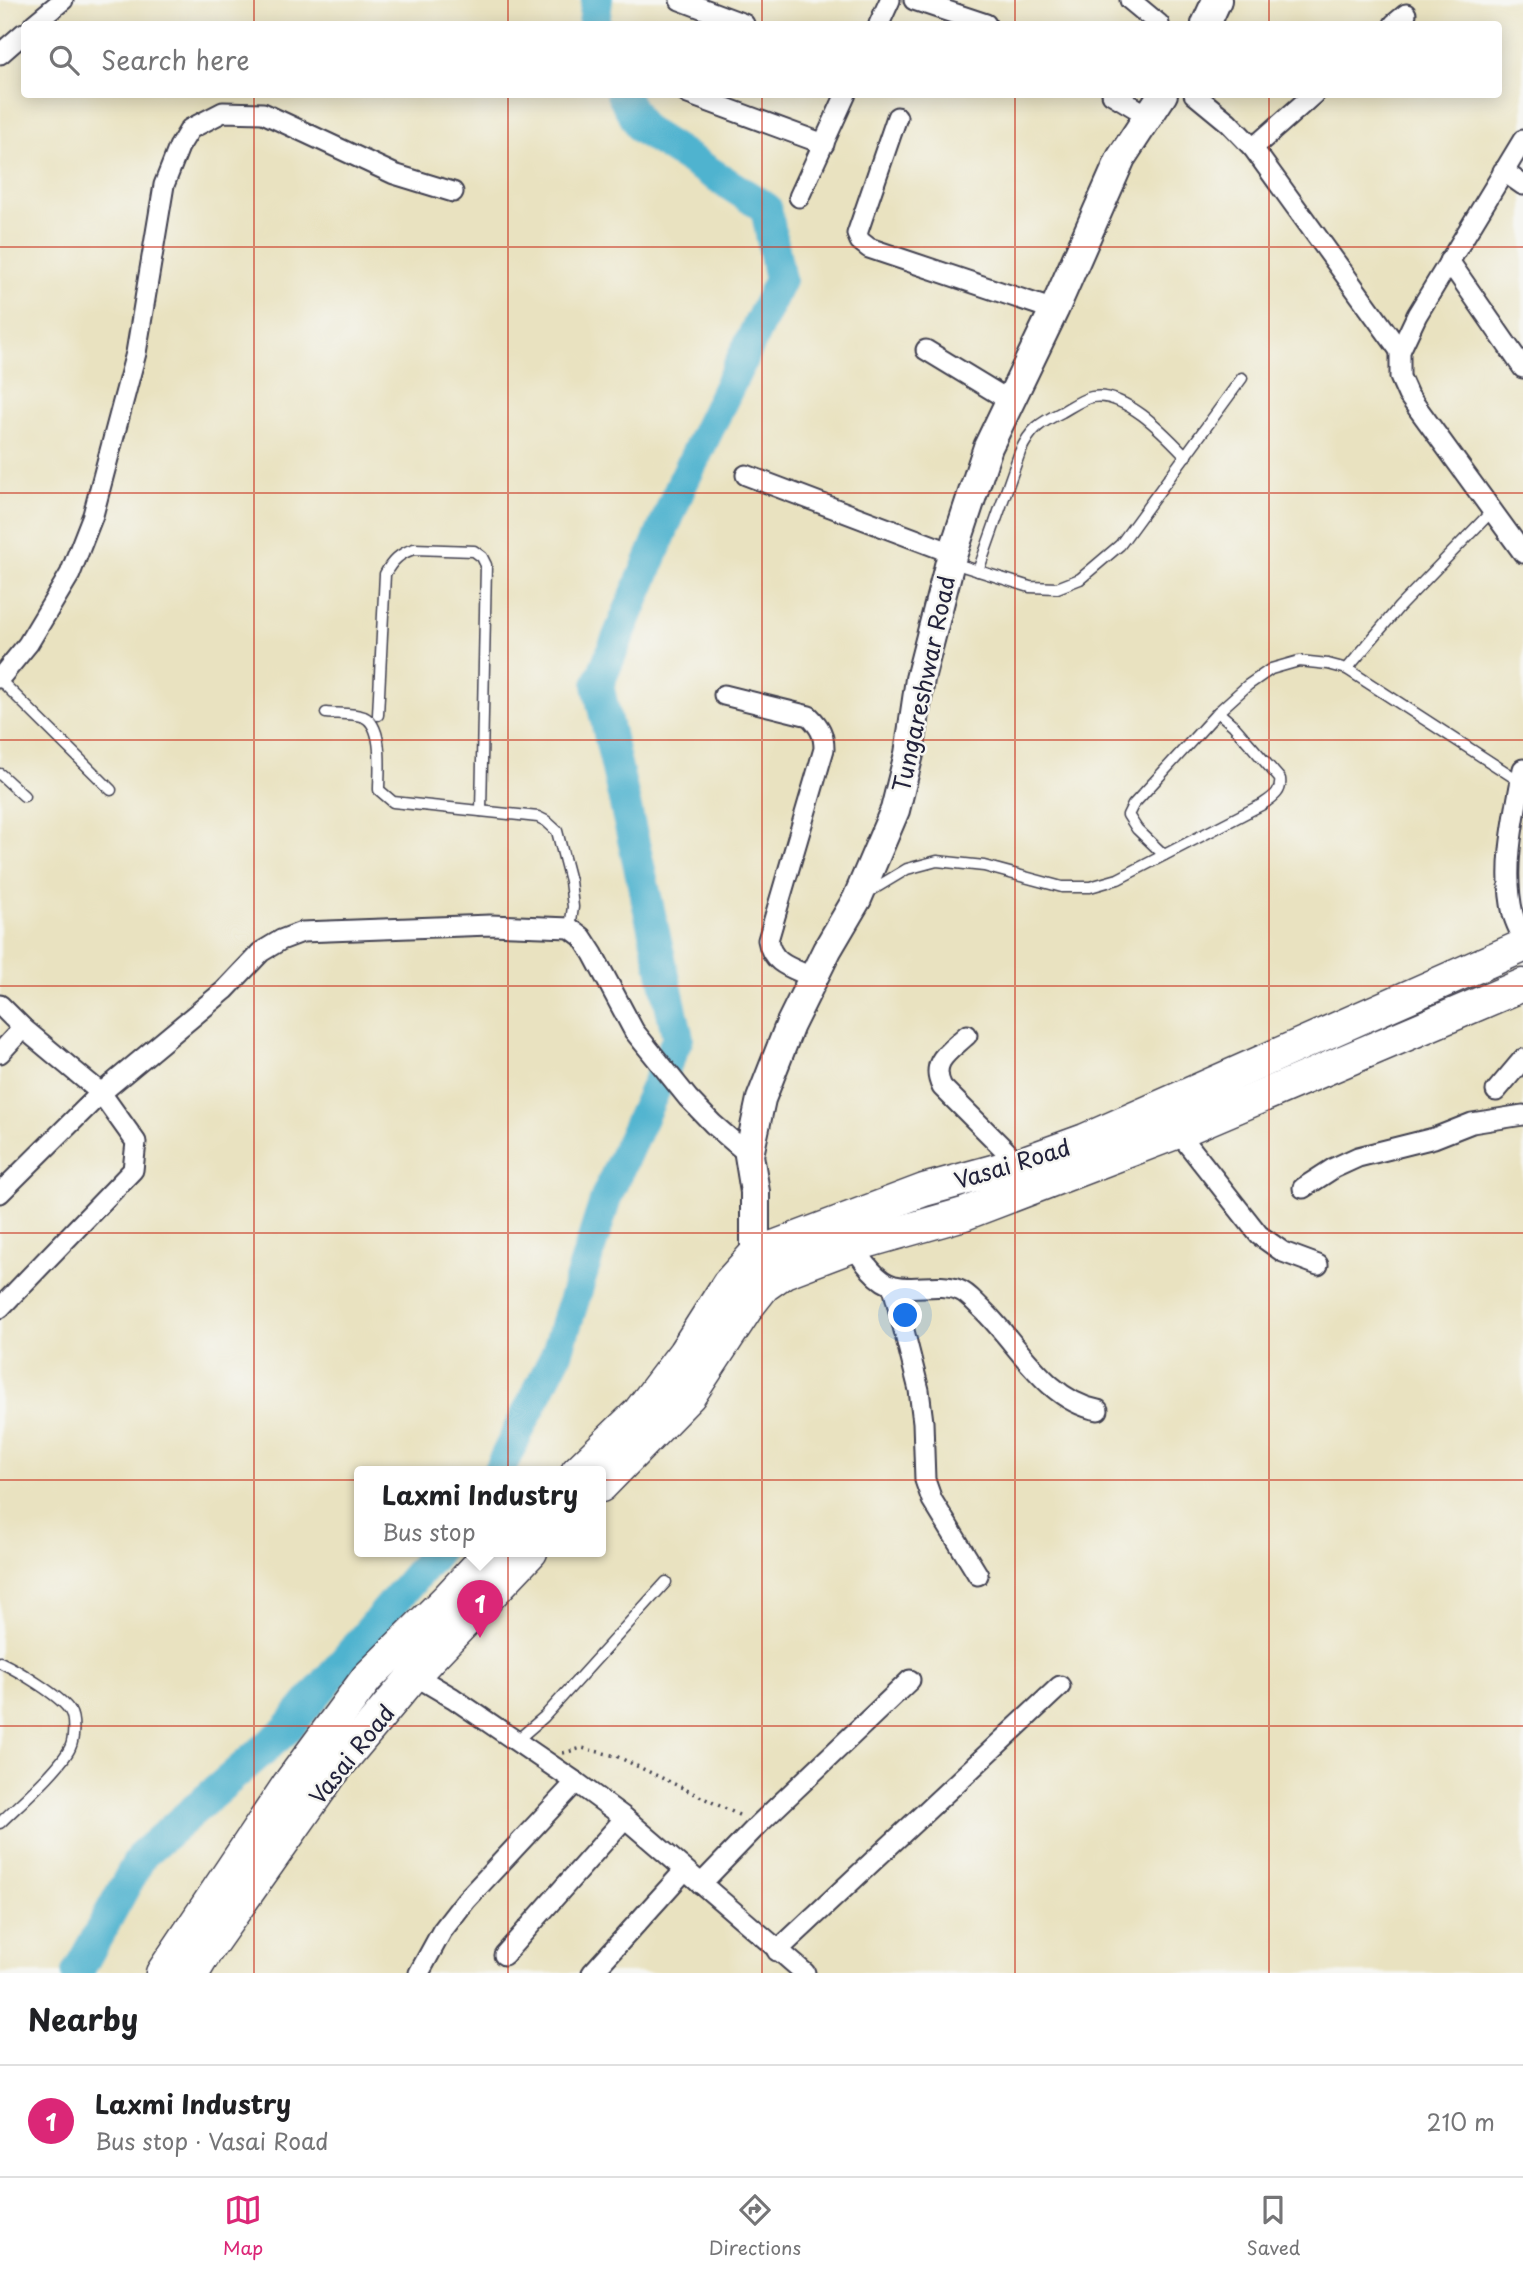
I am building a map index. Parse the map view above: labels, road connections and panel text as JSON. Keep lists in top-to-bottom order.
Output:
{
  "streets": {
    "main road": ["Vasai Road"],
    "street": ["Tungareshwar Road"]
  },
  "crossings": [
    ["Tungareshwar Road", "Vasai Road"]
  ],
  "page": {
    "search": "Search here",
    "popup": ["Laxmi Industry", "Bus stop"],
    "pins": "1",
    "heading": "Nearby",
    "list": [
      {
        "mark": "1",
        "name": "Laxmi Industry",
        "note": "Bus stop · Vasai Road",
        "value": "210 m"
      }
    ],
    "nav": ["Map", "Directions", "Saved"]
  }
}
